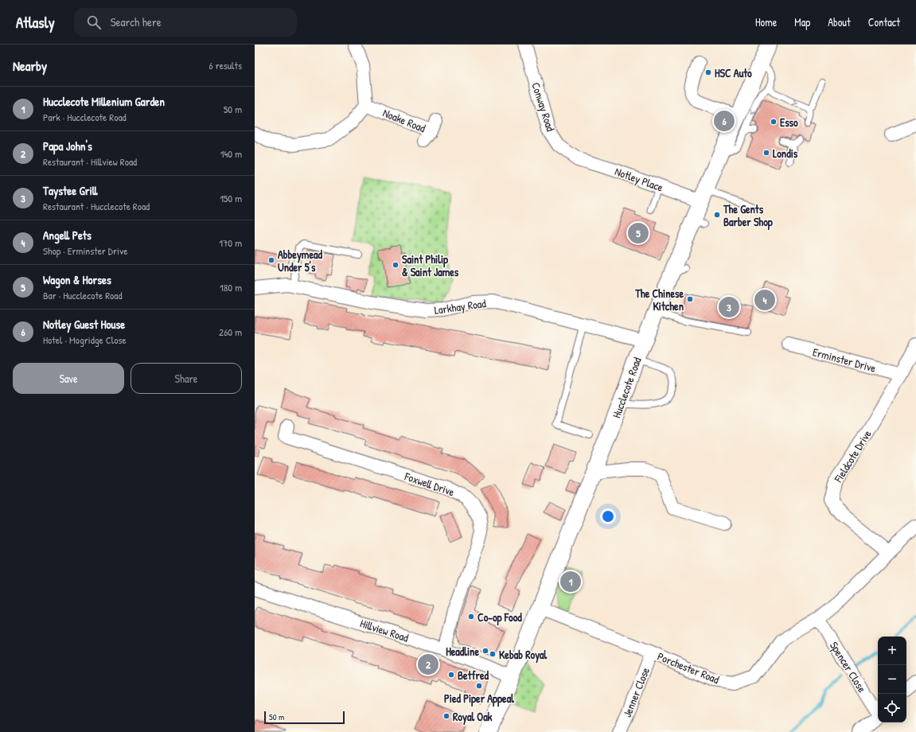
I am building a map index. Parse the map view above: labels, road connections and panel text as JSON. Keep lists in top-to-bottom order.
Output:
{
  "streets": {
    "street": [
      "Conway Road",
      "Noake Road",
      "Notley Place",
      "Larkhay Road",
      "Erminster Drive",
      "Hucclecote Road",
      "Fieldcote Drive",
      "Foxwell Drive",
      "Hillview Road",
      "Spencer Close",
      "Porchester Road",
      "Jenner Close"
    ]
  },
  "crossings": [
    ["Conway Road", "Notley Place"],
    ["Notley Place", "Hucclecote Road"],
    ["Larkhay Road", "Hucclecote Road"],
    ["Erminster Drive", "Fieldcote Drive"],
    ["Hucclecote Road", "Hillview Road"],
    ["Hucclecote Road", "Porchester Road"],
    ["Fieldcote Drive", "Porchester Road"],
    ["Foxwell Drive", "Hillview Road"],
    ["Spencer Close", "Porchester Road"],
    ["Porchester Road", "Jenner Close"]
  ],
  "places": [
    "HSC Auto",
    "Esso",
    "Londis",
    "The Gents Barber Shop",
    "Abbeymead Under 5's",
    "Saint Philip & Saint James",
    "The Chinese Kitchen",
    "Co-op Food",
    "Headline",
    "Kebab Royal",
    "Betfred",
    "Pied Piper Appeal",
    "Royal Oak"
  ],
  "scale_bar": "50 m",
  "page": {
    "header": "Atlasly",
    "search": "Search here",
    "nav": [
      "Home",
      "Map",
      "About",
      "Contact"
    ],
    "heading": ["Nearby", "6 results"],
    "list": [
      {
        "mark": "1",
        "name": "Hucclecote Millenium Garden",
        "note": "Park · Hucclecote Road",
        "value": "50 m"
      },
      {
        "mark": "2",
        "name": "Papa John's",
        "note": "Restaurant · Hillview Road",
        "value": "140 m"
      },
      {
        "mark": "3",
        "name": "Taystee Grill",
        "note": "Restaurant · Hucclecote Road",
        "value": "150 m"
      },
      {
        "mark": "4",
        "name": "Angell Pets",
        "note": "Shop · Erminster Drive",
        "value": "170 m"
      },
      {
        "mark": "5",
        "name": "Wagon & Horses",
        "note": "Bar · Hucclecote Road",
        "value": "180 m"
      },
      {
        "mark": "6",
        "name": "Notley Guest House",
        "note": "Hotel · Mogridge Close",
        "value": "260 m"
      }
    ],
    "pins": [
      "6",
      "5",
      "4",
      "3",
      "1",
      "2"
    ],
    "buttons": ["Save", "Share"],
    "map_buttons": ["+", "−"],
    "scale": "50 m"
  }
}
